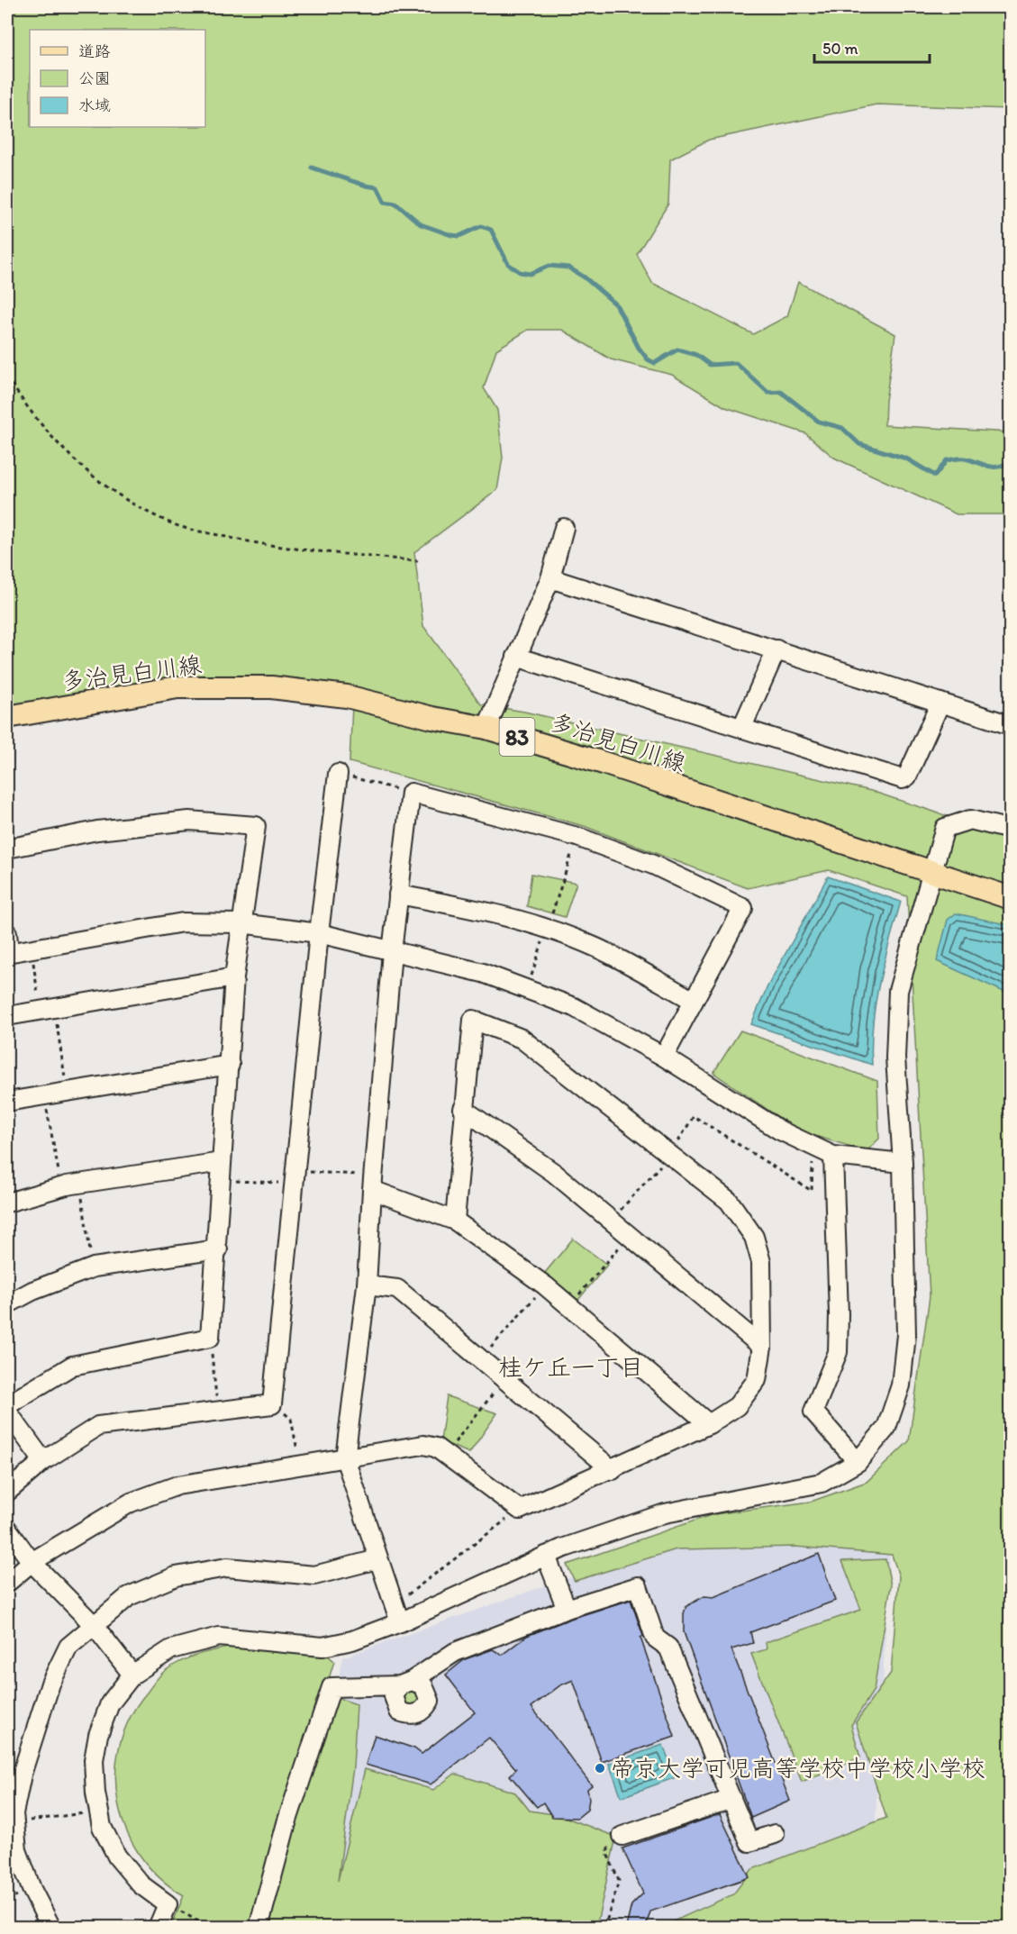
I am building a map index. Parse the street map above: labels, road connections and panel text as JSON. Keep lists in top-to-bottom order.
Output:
{
  "streets": {
    "main road": ["多治見白川線", "83"]
  },
  "districts": ["桂ケ丘一丁目"],
  "places": ["帝京大学可児高等学校中学校小学校"],
  "legend": ["道路", "公園", "水域"],
  "scale_bar": "50 m"
}
